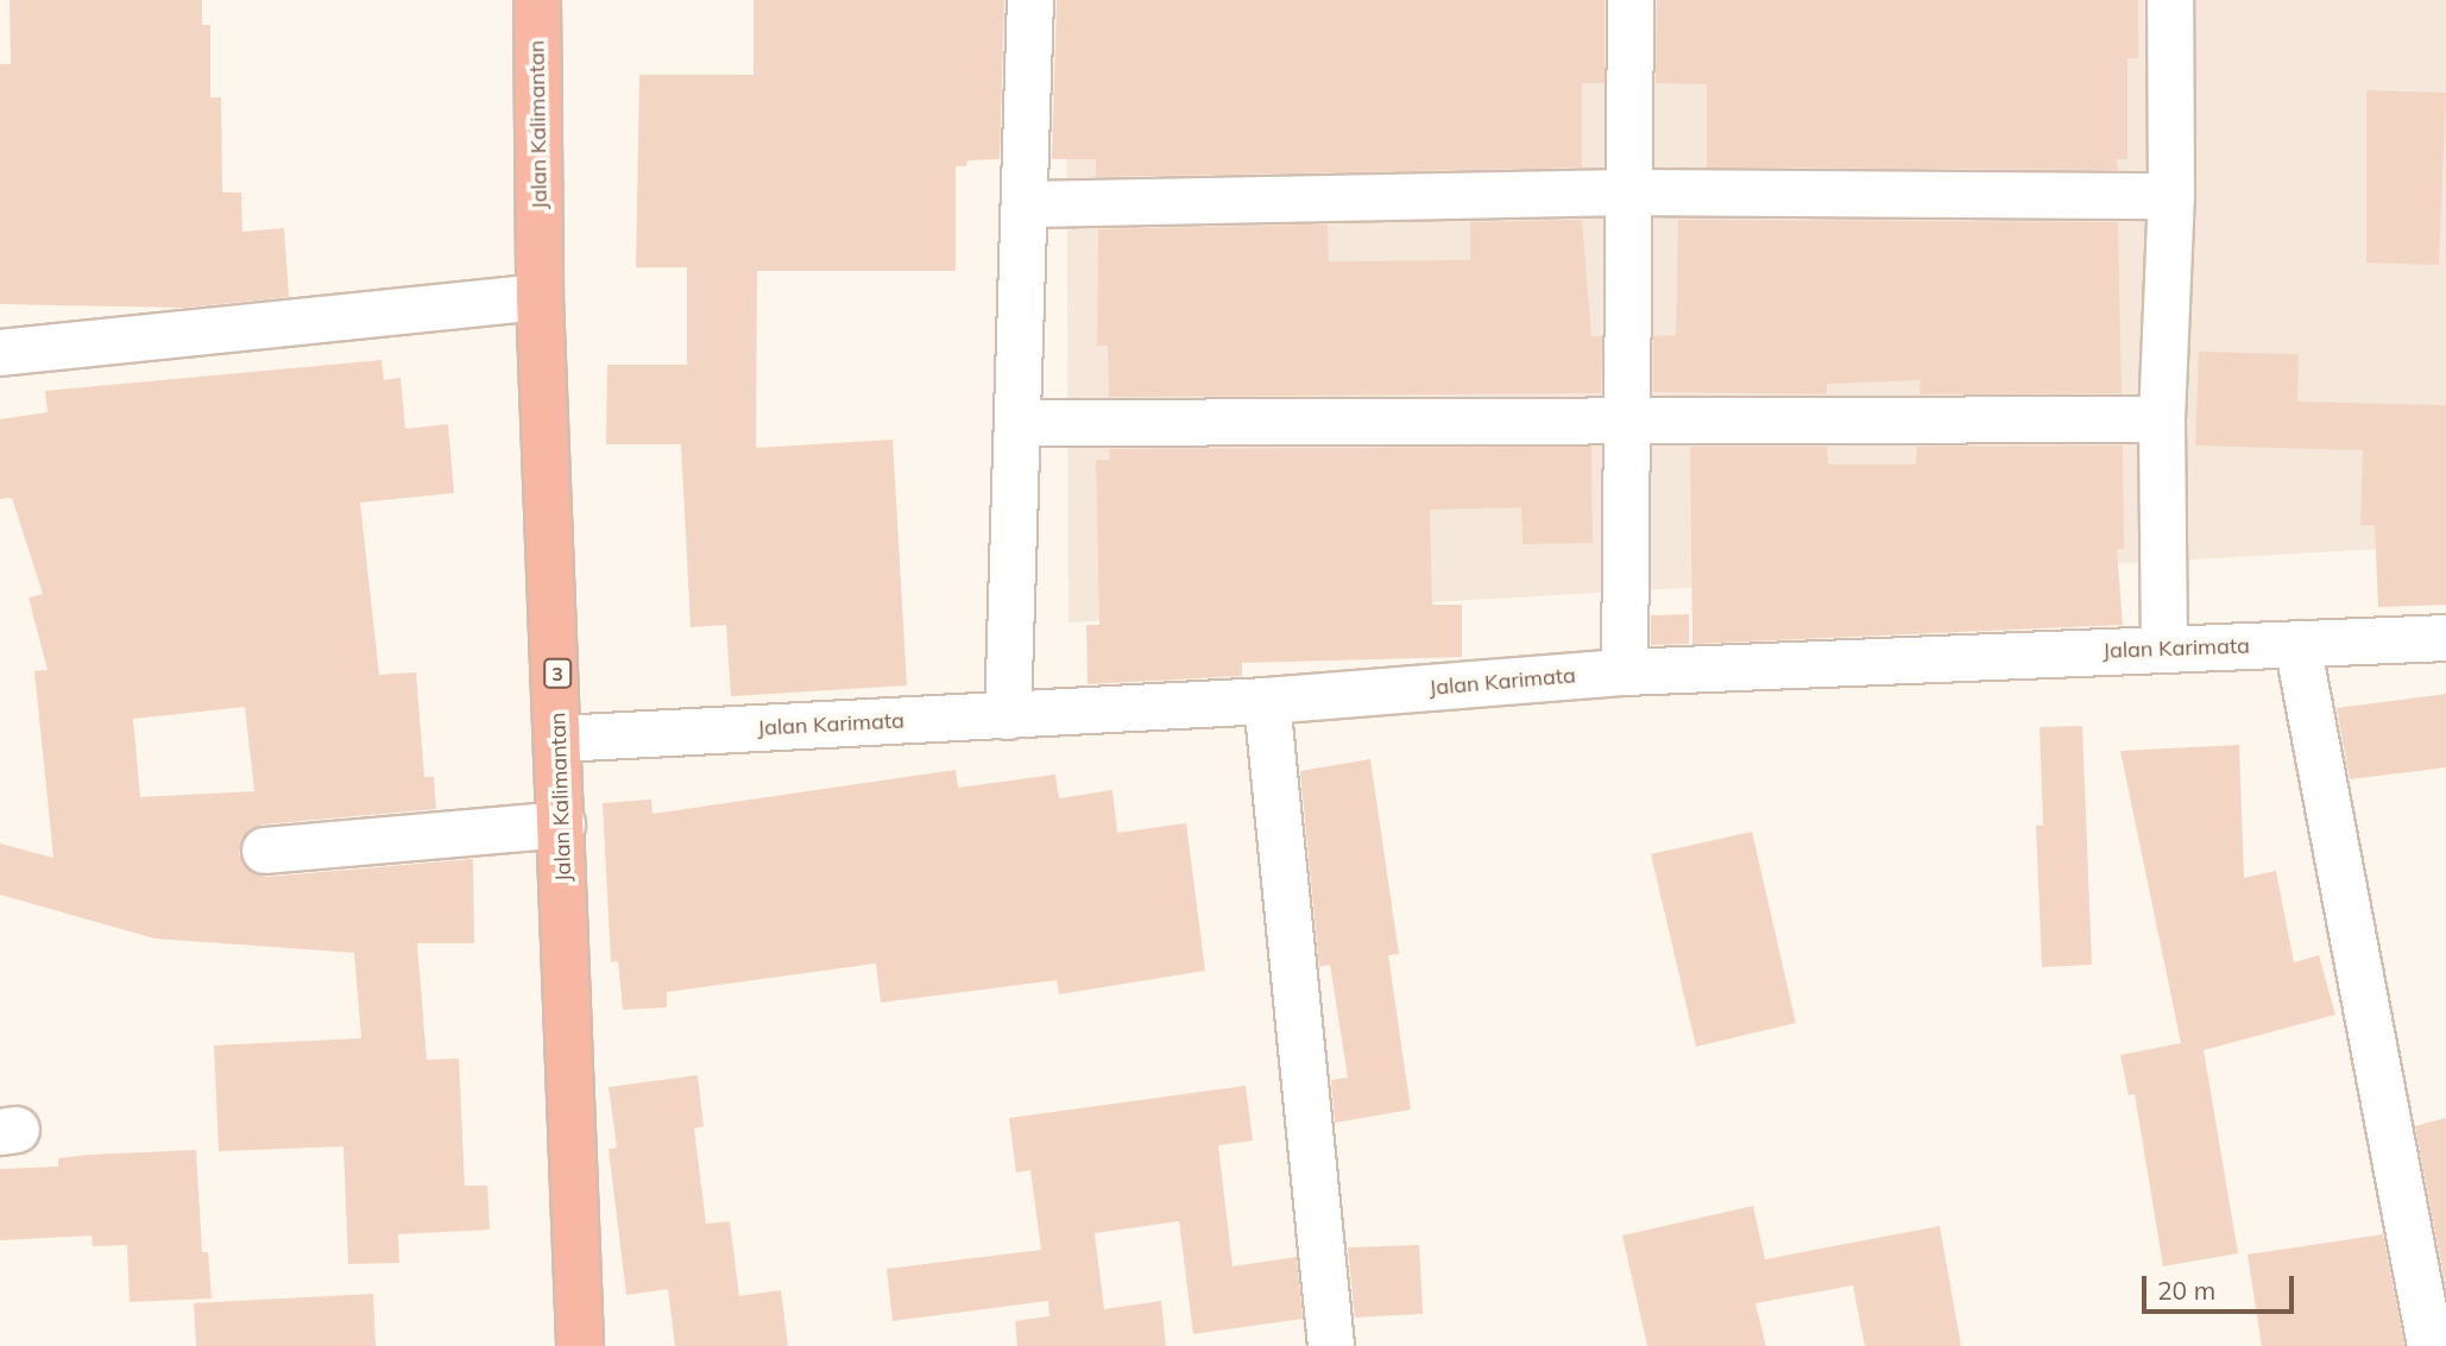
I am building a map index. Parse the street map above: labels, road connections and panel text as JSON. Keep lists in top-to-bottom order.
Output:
{
  "streets": {
    "highway": ["Jalan Kalimantan", "3"],
    "street": ["Jalan Karimata"]
  },
  "crossings": [
    ["Jalan Kalimantan", "Jalan Karimata"]
  ],
  "scale_bar": "20 m"
}
